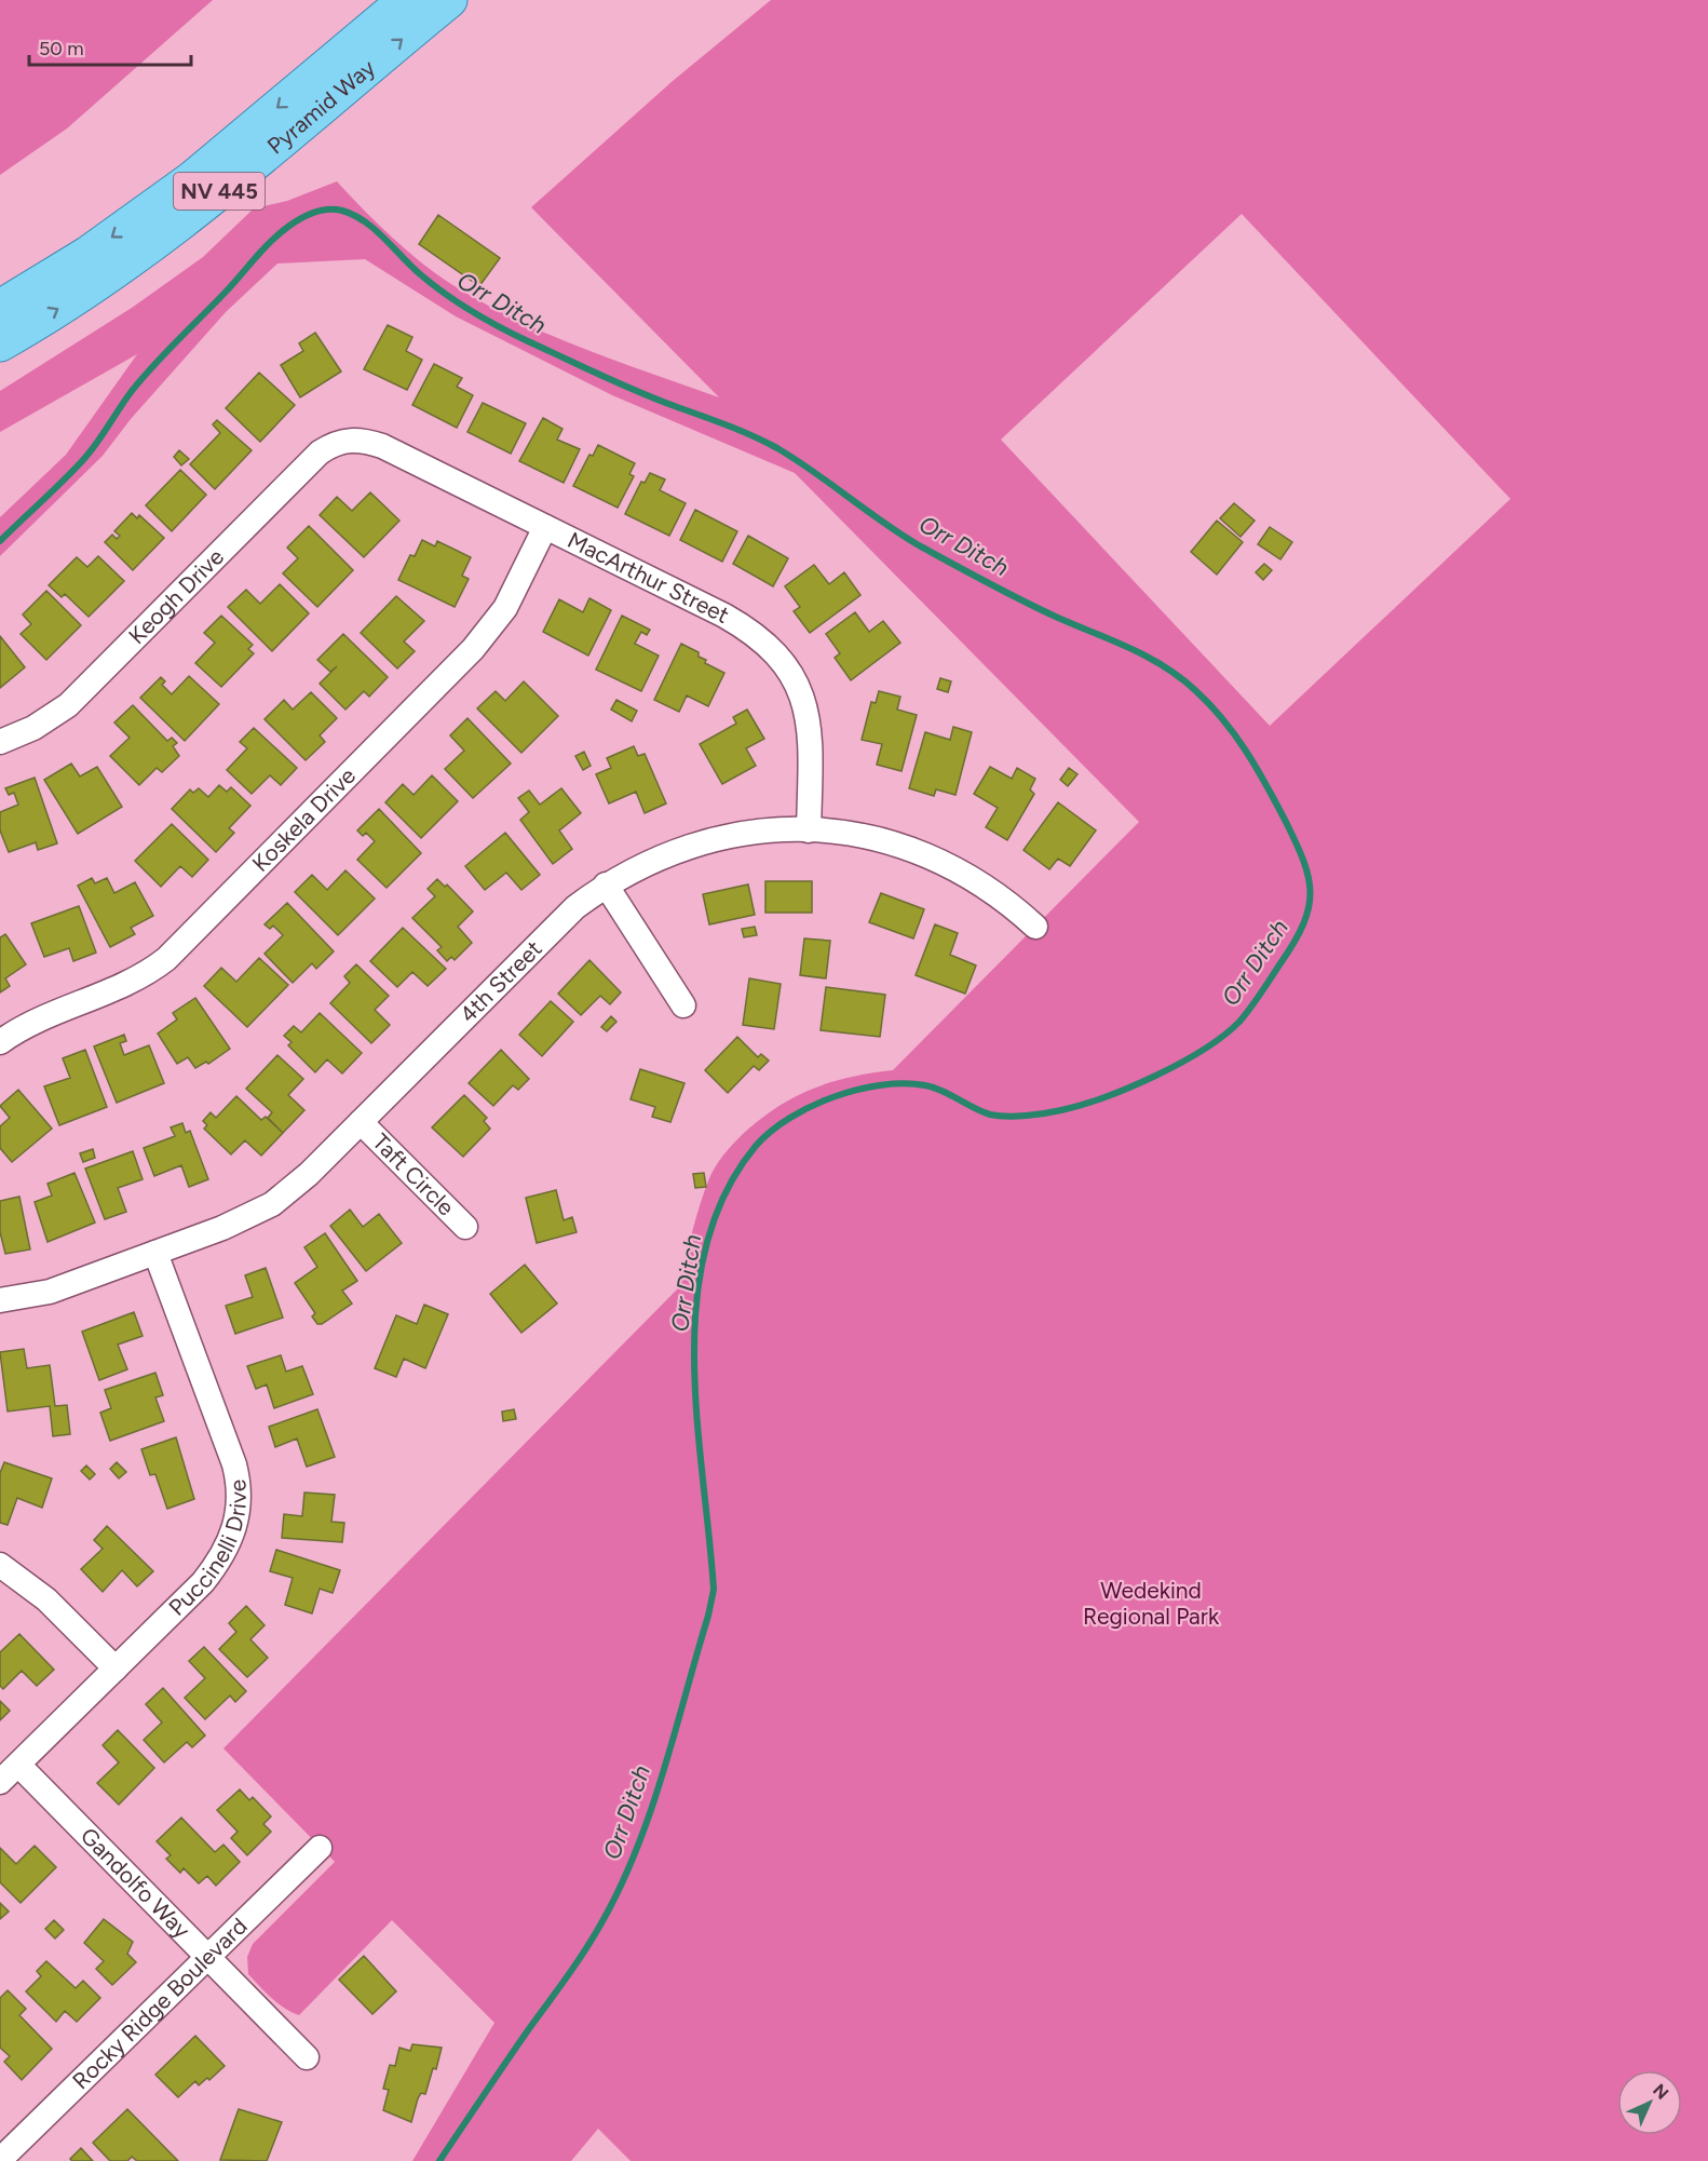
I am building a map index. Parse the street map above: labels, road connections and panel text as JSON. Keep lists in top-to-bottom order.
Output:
{
  "streets": {
    "main road": ["Pyramid Way", "NV 445"],
    "street": [
      "MacArthur Street",
      "Keogh Drive",
      "Koskela Drive",
      "4th Street",
      "Taft Circle",
      "Puccinelli Drive",
      "Gandolfo Way",
      "Rocky Ridge Boulevard"
    ]
  },
  "crossings": [
    ["MacArthur Street", "Keogh Drive"],
    ["MacArthur Street", "Koskela Drive"],
    ["MacArthur Street", "4th Street"],
    ["4th Street", "Taft Circle"],
    ["4th Street", "Puccinelli Drive"],
    ["Puccinelli Drive", "Gandolfo Way"],
    ["Gandolfo Way", "Rocky Ridge Boulevard"]
  ],
  "water": ["Orr Ditch"],
  "parks": ["Wedekind Regional Park"],
  "scale_bar": "50 m",
  "north": "top right"
}
